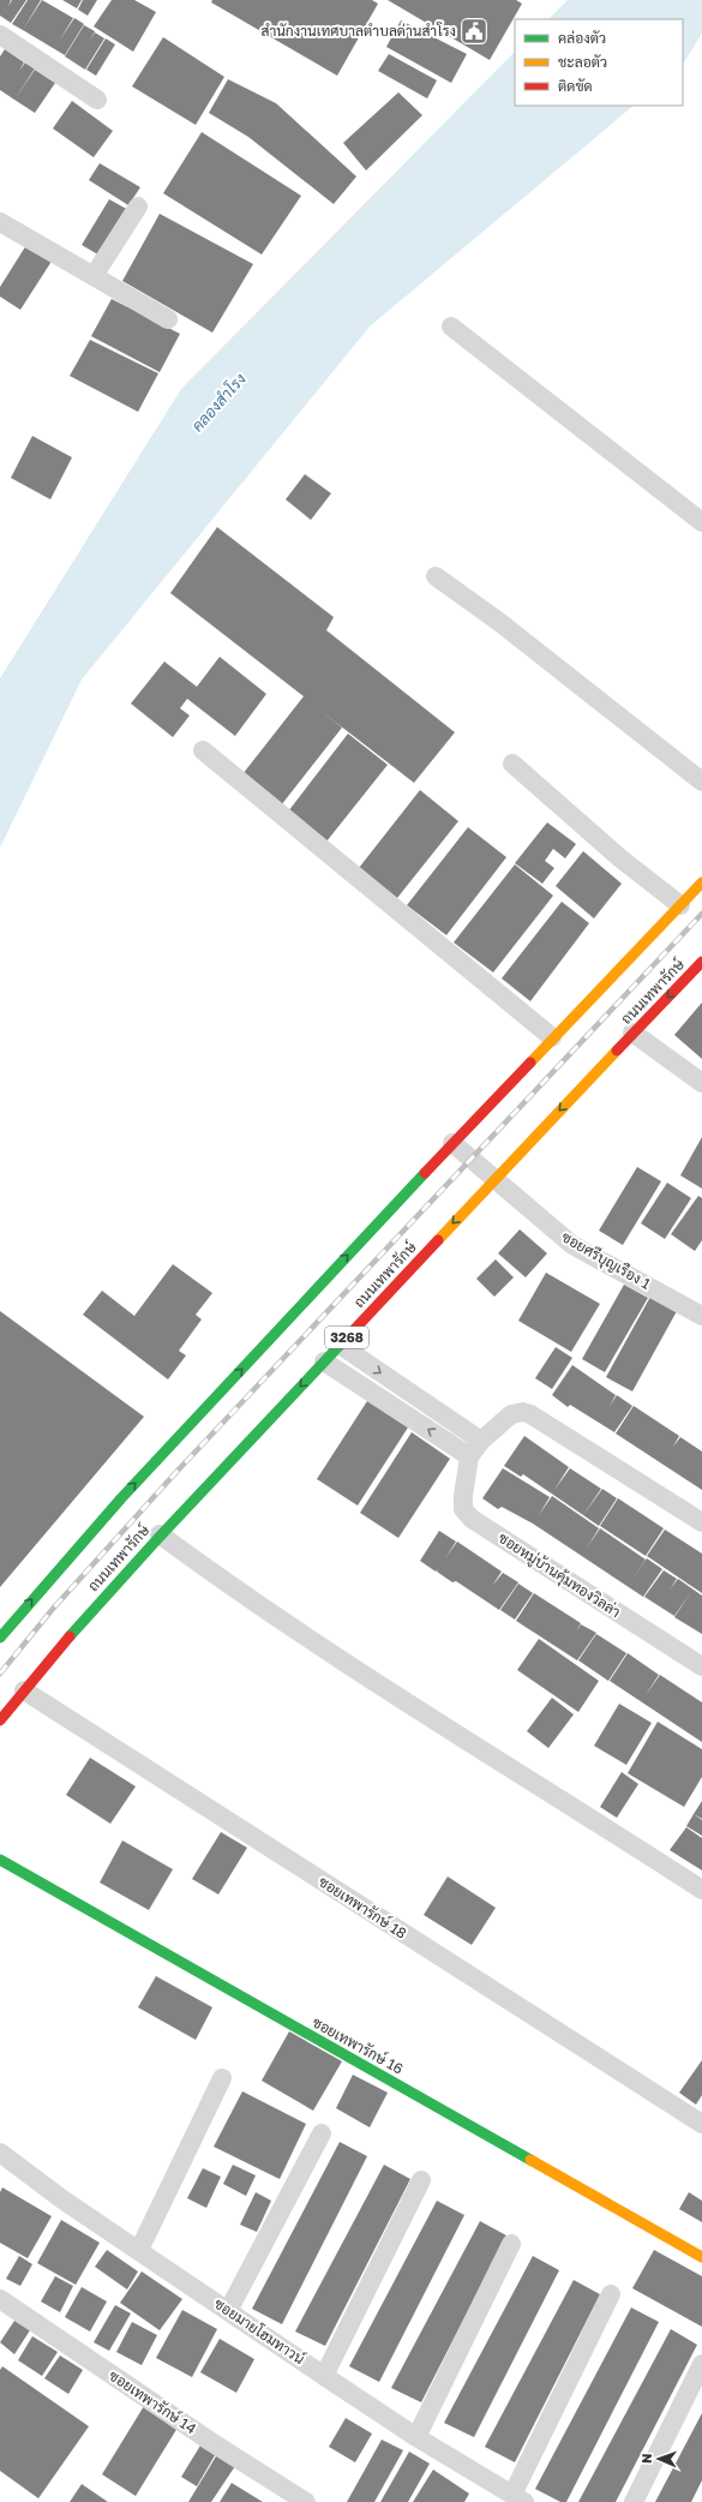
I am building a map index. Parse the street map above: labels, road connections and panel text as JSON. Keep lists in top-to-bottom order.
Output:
{
  "streets": {
    "main road": ["ถนนเทพารักษ์", "3268", "ซอยเทพารักษ์ 16"],
    "street": [
      "ซอยศรีบุญเรือง 1",
      "ซอยหมู่บ้านคุ้มทองวิลล่า",
      "ซอยเทพารักษ์ 18",
      "ซอยมายโฮมทาวน์",
      "ซอยเทพารักษ์ 14"
    ]
  },
  "crossings": [
    ["ถนนเทพารักษ์", "ซอยศรีบุญเรือง 1"],
    ["ถนนเทพารักษ์", "ซอยเทพารักษ์ 18"]
  ],
  "water": ["คลองสำโรง"],
  "places": {
    "public building": ["สำนักงานเทศบาลตำบลด่านสำโรง"]
  },
  "legend": ["คล่องตัว", "ชะลอตัว", "ติดขัด"],
  "north": "left"
}
